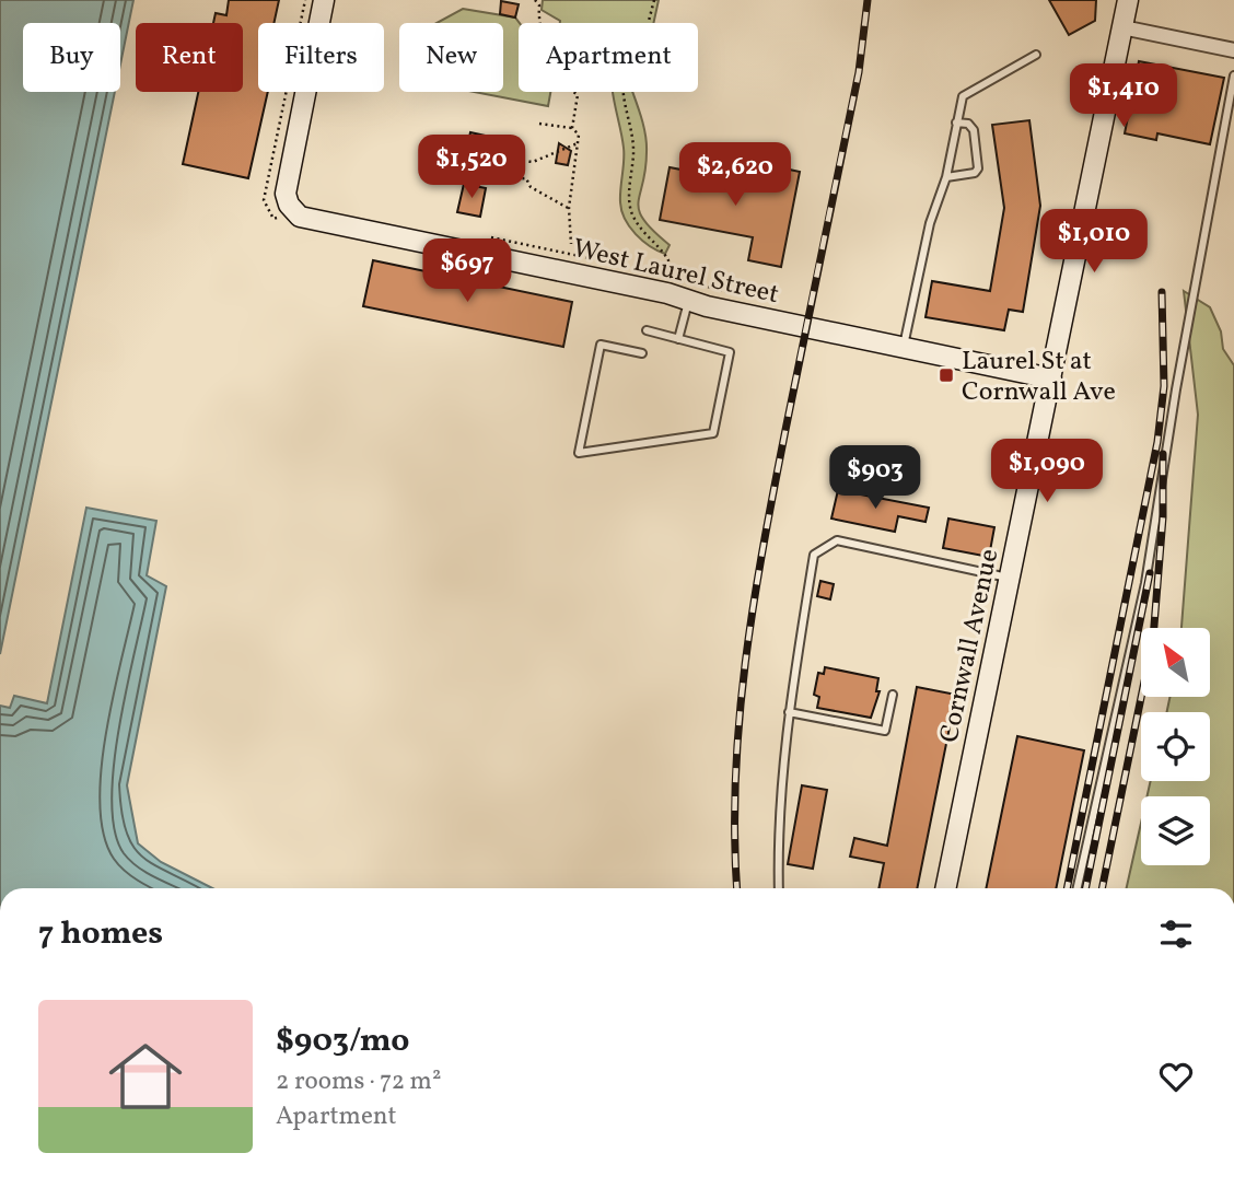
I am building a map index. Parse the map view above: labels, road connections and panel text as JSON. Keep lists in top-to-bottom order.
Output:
{
  "streets": {
    "street": ["West Laurel Street", "Cornwall Avenue"]
  },
  "crossings": [
    ["West Laurel Street", "Cornwall Avenue"]
  ],
  "places": {
    "transit": ["Laurel St at Cornwall Ave"]
  },
  "north": "top left",
  "page": {
    "chip": [
      "Buy",
      "Rent",
      "Filters",
      "New",
      "Apartment"
    ],
    "price": [
      "$1,410",
      "$1,520",
      "$2,620",
      "$1,010",
      "$697",
      "$1,090",
      "$903"
    ],
    "heading": "7 homes",
    "list": [
      {
        "name": "$903/mo",
        "note": "2 rooms · 72 m² · Apartment"
      }
    ]
  }
}
